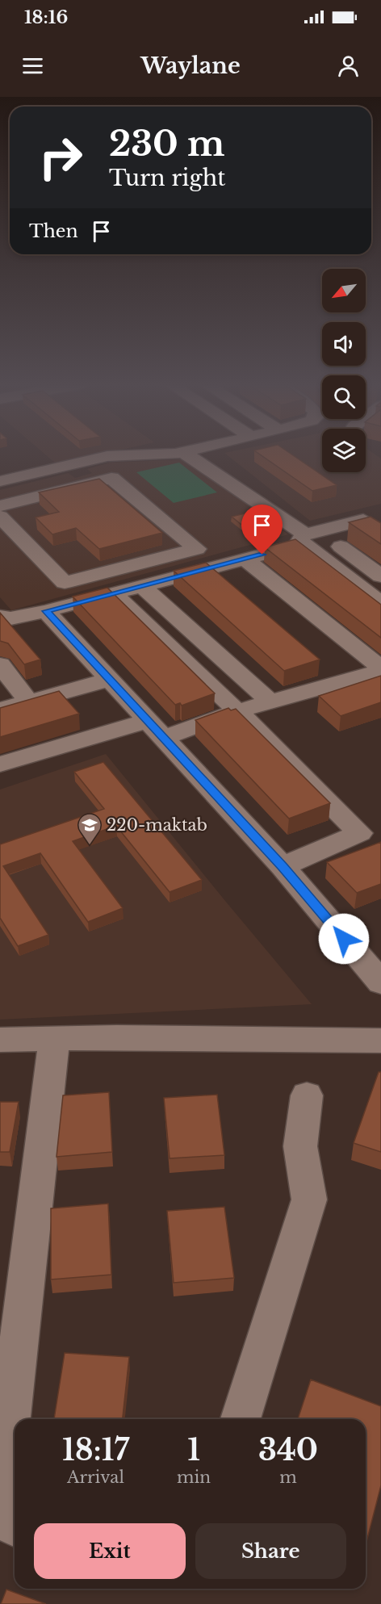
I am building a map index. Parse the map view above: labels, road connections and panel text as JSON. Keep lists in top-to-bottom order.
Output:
{
  "places": {
    "school or university": ["220-maktab"]
  },
  "north": "bottom left",
  "page": {
    "status": "18:16",
    "header": "Waylane",
    "turn": ["230 m", "Turn right"],
    "then": "Then",
    "eta": [
      "18:17",
      "Arrival",
      "1",
      "min",
      "340",
      "m"
    ],
    "buttons": ["Exit", "Share"]
  }
}
